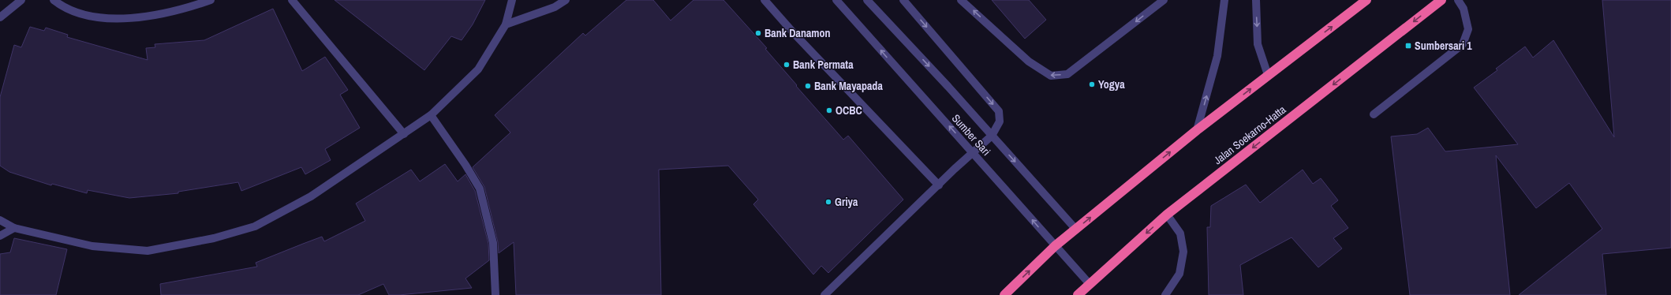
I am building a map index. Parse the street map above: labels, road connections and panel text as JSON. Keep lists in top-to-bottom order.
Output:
{
  "streets": {
    "highway": ["Jalan Soekarno-Hatta"],
    "street": ["Sumber Sari"]
  },
  "crossings": [
    ["Sumber Sari", "Jalan Soekarno-Hatta"]
  ],
  "places": {
    "other": [
      "Bank Danamon",
      "Bank Permata",
      "Yogya",
      "Bank Mayapada",
      "OCBC",
      "Griya"
    ],
    "transit": ["Sumbersari 1"]
  }
}
